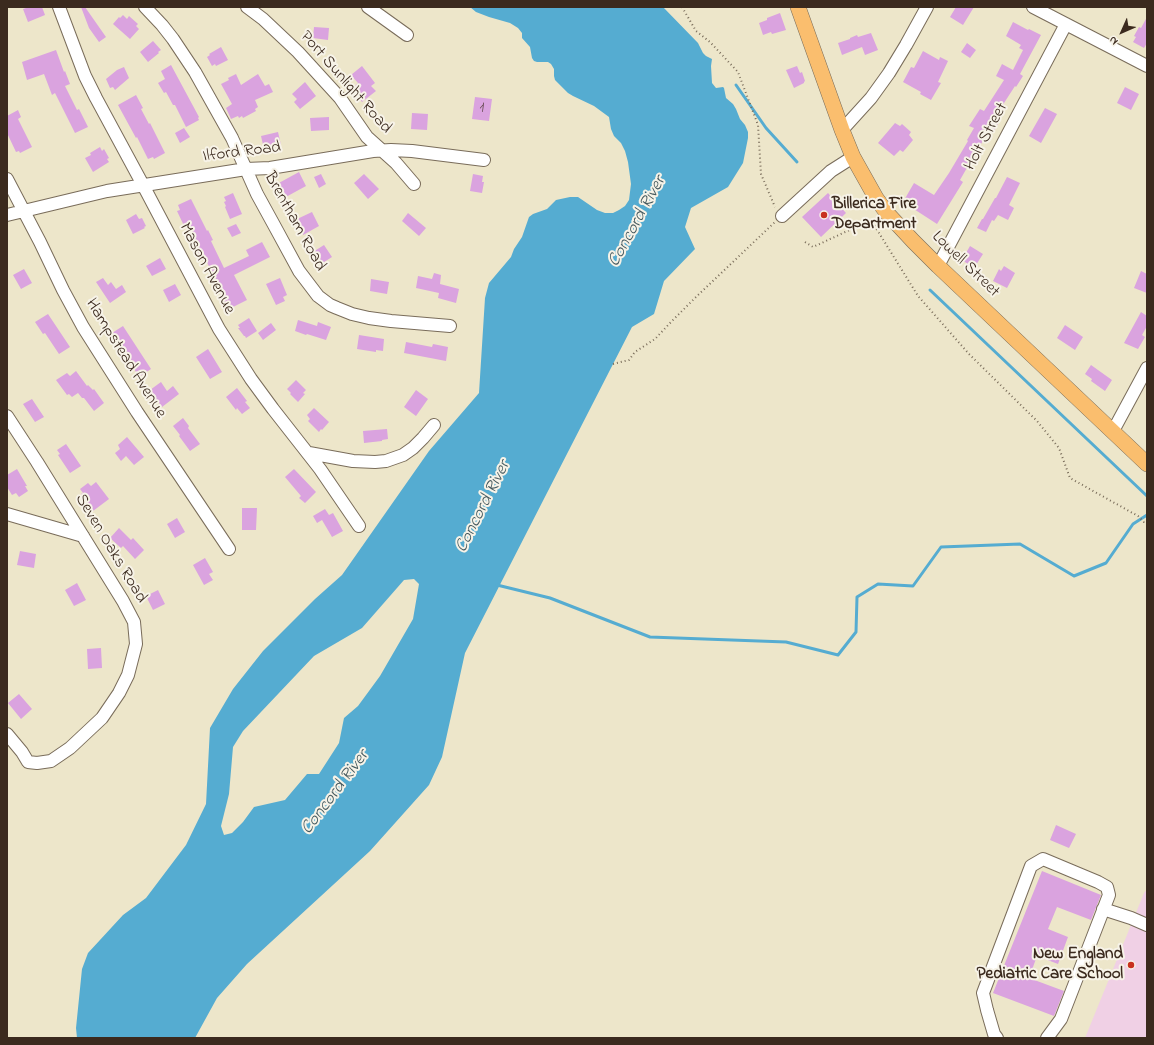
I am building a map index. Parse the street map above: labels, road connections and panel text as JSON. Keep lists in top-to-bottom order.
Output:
{
  "streets": {
    "main road": ["Lowell Street"],
    "street": [
      "Port Sunlight Road",
      "Holt Street",
      "Ilford Road",
      "Brentham Road",
      "Mason Avenue",
      "Hampstead Avenue",
      "Seven Oaks Road"
    ]
  },
  "crossings": [
    ["Port Sunlight Road", "Ilford Road"],
    ["Holt Street", "Lowell Street"],
    ["Ilford Road", "Brentham Road"],
    ["Ilford Road", "Mason Avenue"],
    ["Ilford Road", "Hampstead Avenue"]
  ],
  "water": ["Concord River"],
  "places": ["Billerica Fire Department", "New England Pediatric Care School"],
  "house_numbers": ["1"],
  "north": "bottom left"
}
